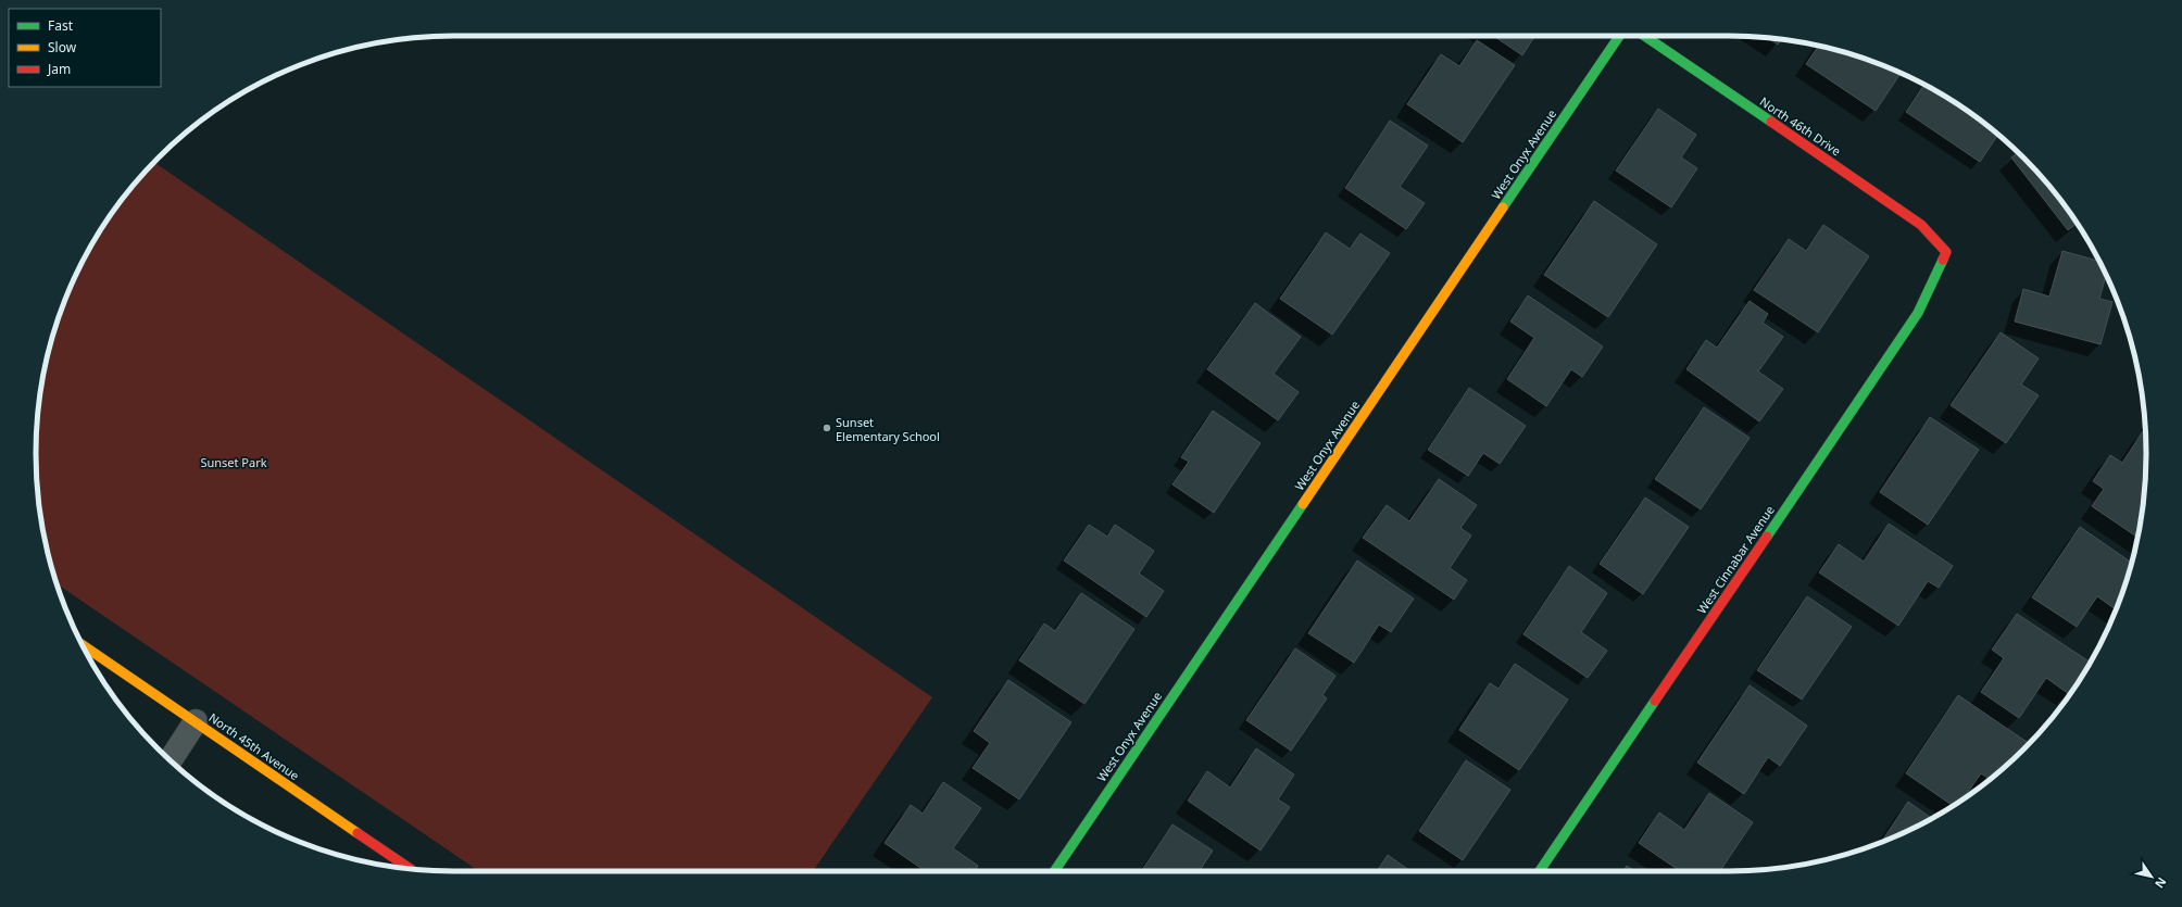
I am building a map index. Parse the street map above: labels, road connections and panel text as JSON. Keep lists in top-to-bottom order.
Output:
{
  "streets": {
    "street": [
      "North 46th Drive",
      "West Onyx Avenue",
      "West Cinnabar Avenue",
      "North 45th Avenue"
    ]
  },
  "crossings": [
    ["North 46th Drive", "West Cinnabar Avenue"]
  ],
  "parks": ["Sunset Park"],
  "places": ["Sunset Elementary School"],
  "legend": ["Fast", "Slow", "Jam"],
  "north": "bottom right"
}
